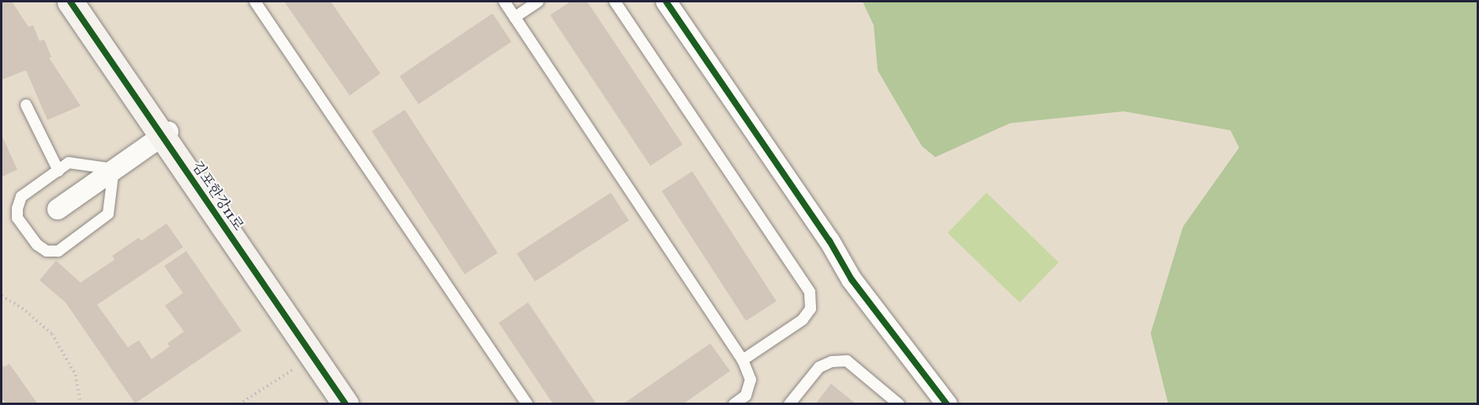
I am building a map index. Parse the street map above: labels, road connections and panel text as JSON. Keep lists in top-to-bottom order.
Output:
{
  "streets": {
    "street": ["김포한강11로"]
  }
}
